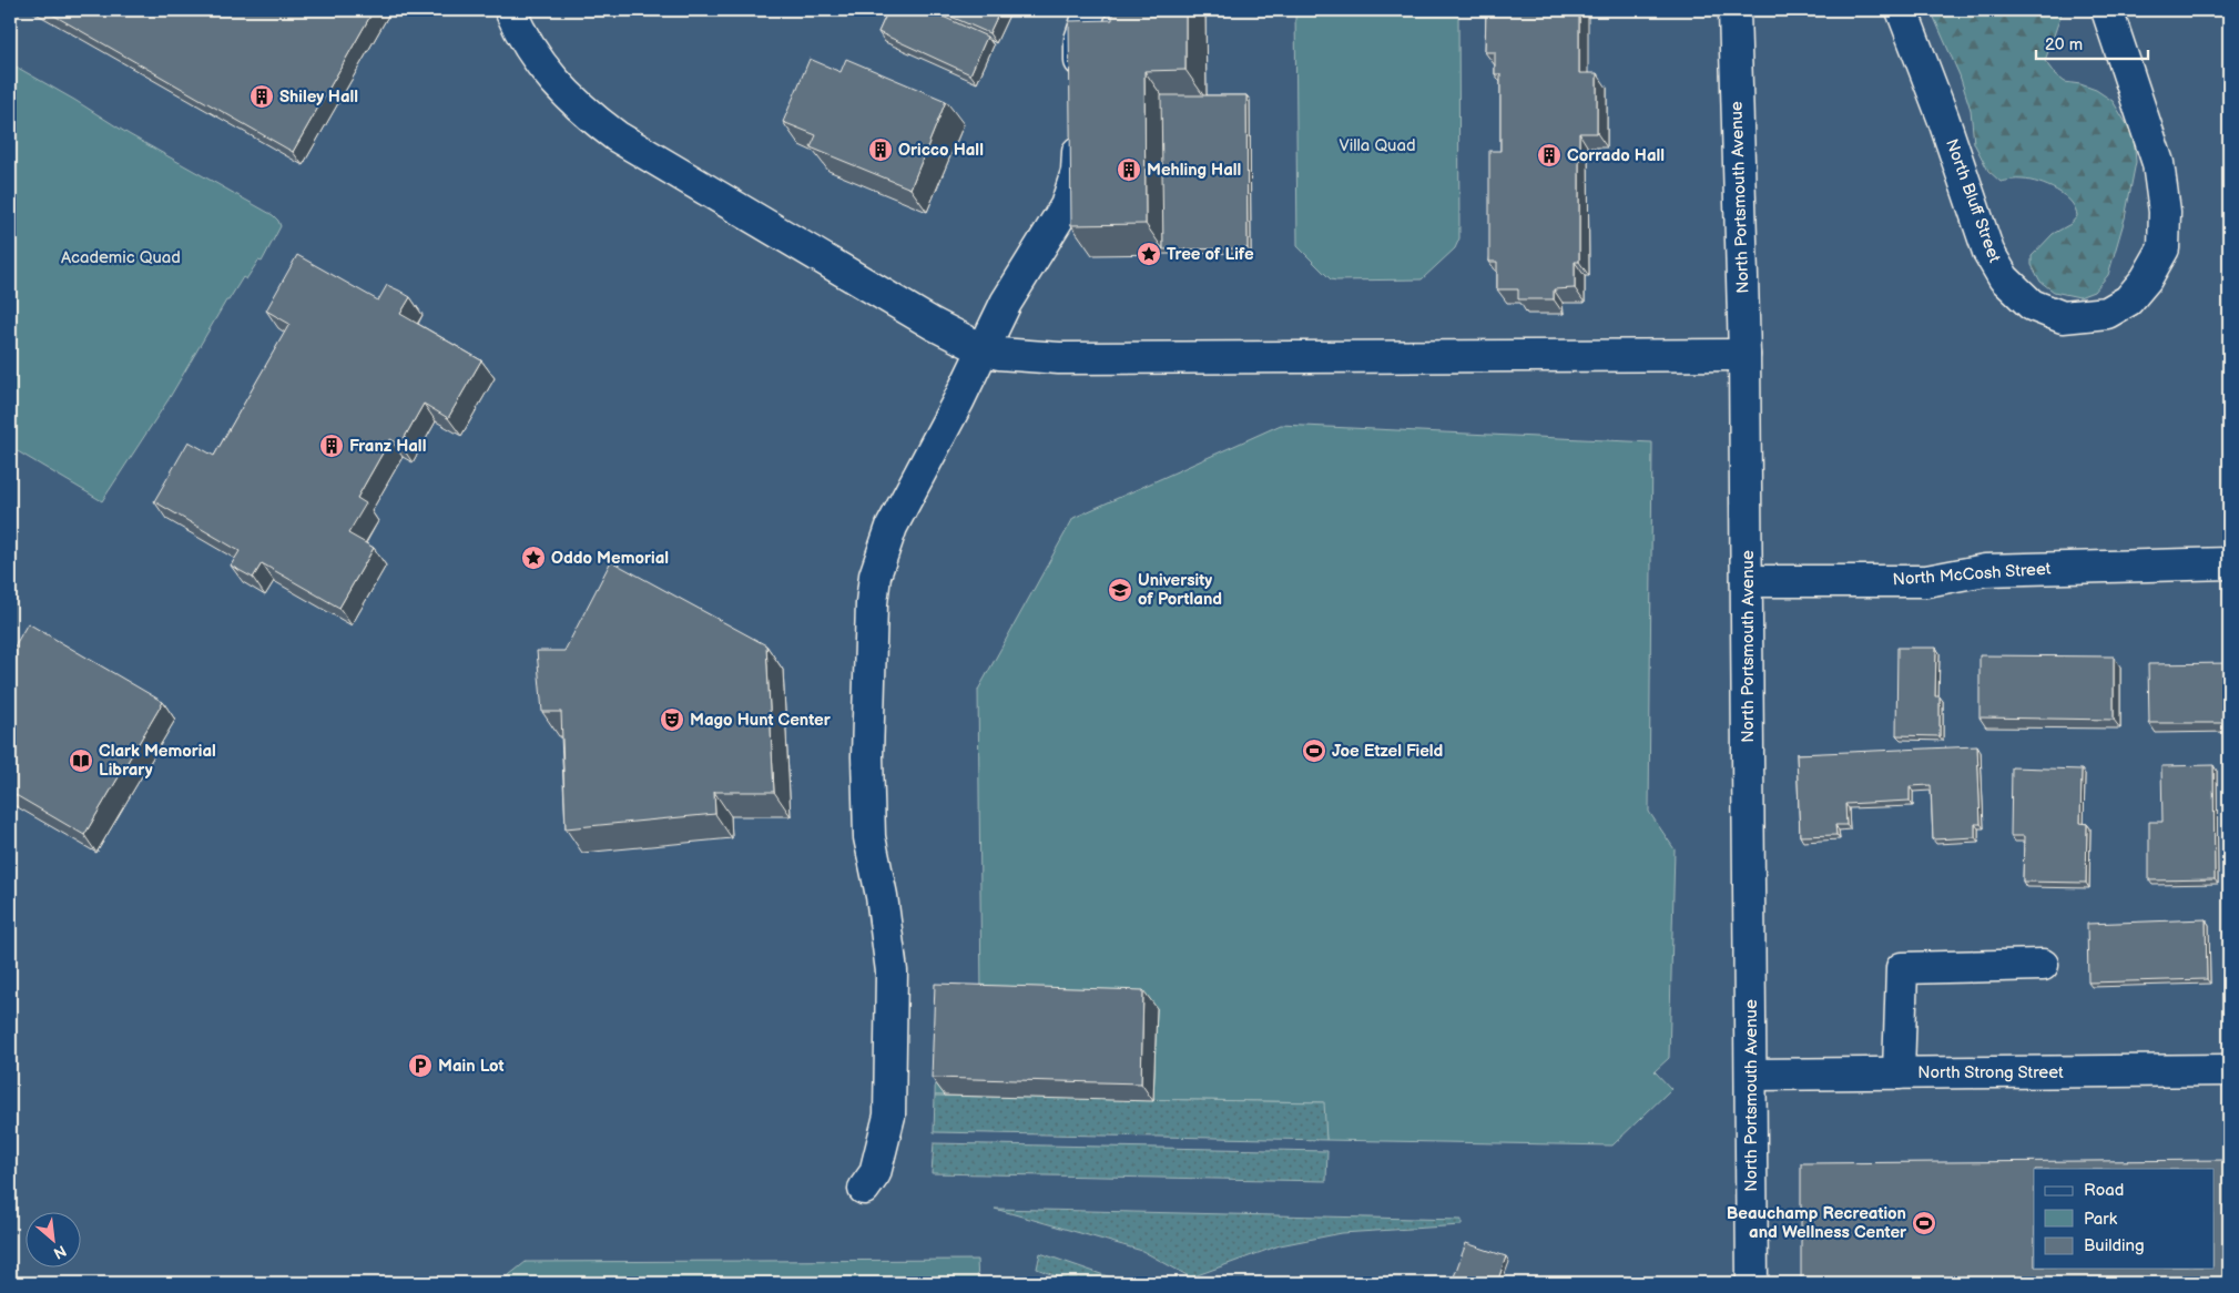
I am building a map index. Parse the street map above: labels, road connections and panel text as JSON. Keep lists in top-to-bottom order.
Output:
{
  "streets": {
    "street": [
      "North Portsmouth Avenue",
      "North Bluff Street",
      "North McCosh Street",
      "North Strong Street"
    ]
  },
  "crossings": [
    ["North Portsmouth Avenue", "North McCosh Street"],
    ["North Portsmouth Avenue", "North Strong Street"]
  ],
  "parks": ["Villa Quad", "Academic Quad"],
  "places": {
    "building": [
      "Shiley Hall",
      "Oricco Hall",
      "Corrado Hall",
      "Mehling Hall",
      "Franz Hall"
    ],
    "place": ["Tree of Life", "Oddo Memorial"],
    "school or university": ["University of Portland"],
    "theatre": ["Mago Hunt Center"],
    "sports": ["Joe Etzel Field", "Beauchamp Recreation and Wellness Center"],
    "library": ["Clark Memorial Library"],
    "parking": ["Main Lot"]
  },
  "legend": ["Road", "Park", "Building"],
  "scale_bar": "20 m",
  "north": "bottom right"
}
